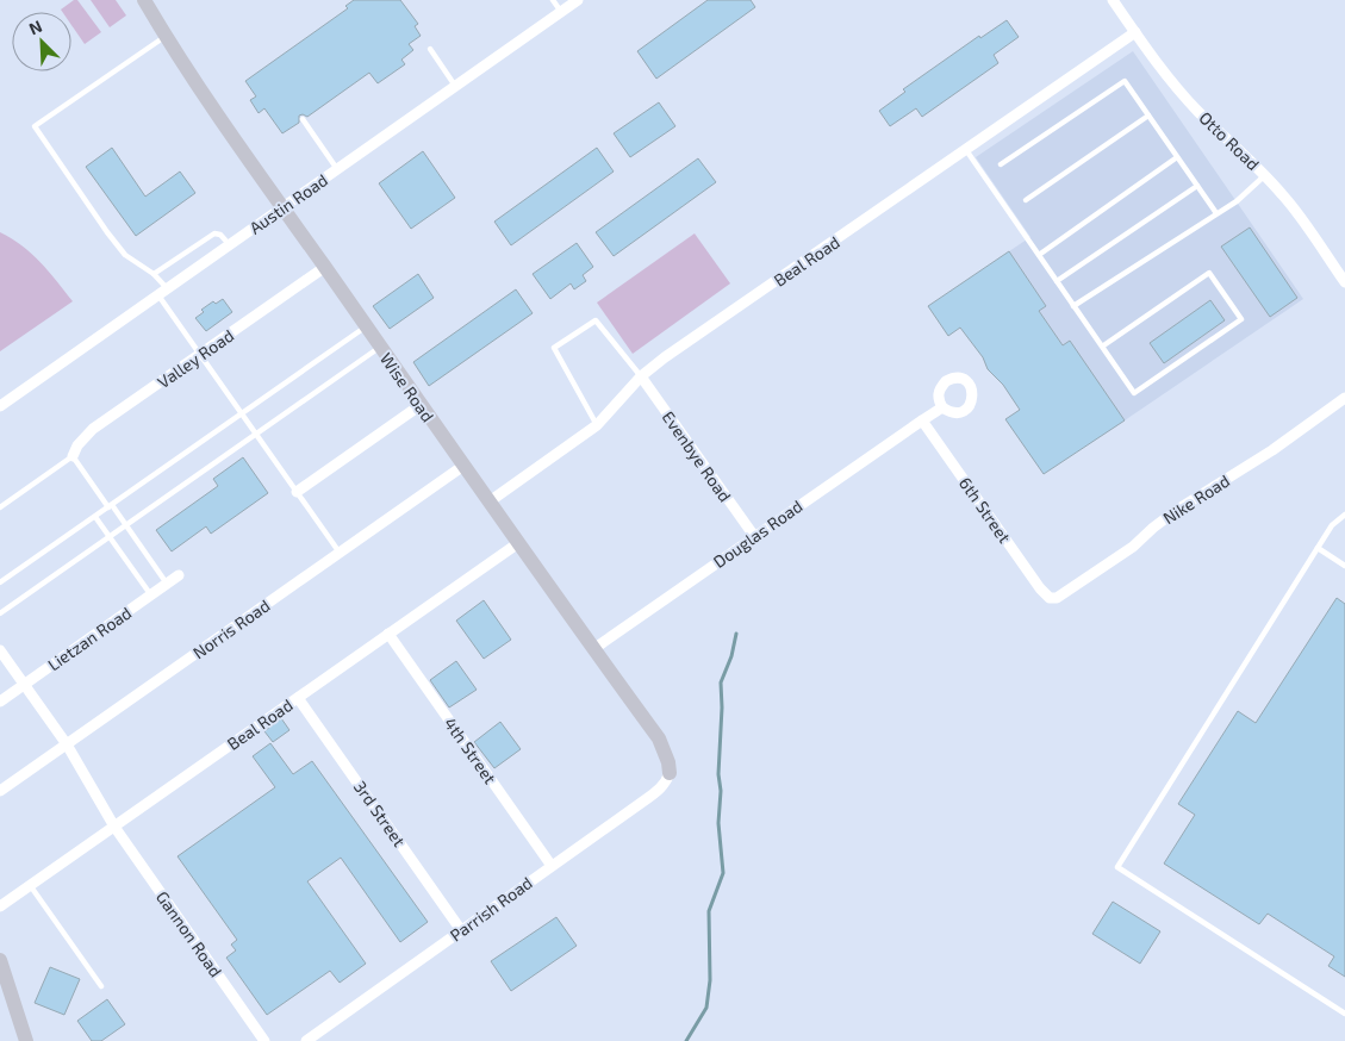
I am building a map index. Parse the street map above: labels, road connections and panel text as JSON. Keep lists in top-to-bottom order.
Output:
{
  "streets": {
    "street": [
      "Otto Road",
      "Austin Road",
      "Beal Road",
      "Valley Road",
      "Wise Road",
      "Evenbye Road",
      "Nike Road",
      "6th Street",
      "Douglas Road",
      "Norris Road",
      "Lietzan Road",
      "4th Street",
      "3rd Street",
      "Parrish Road",
      "Gannon Road"
    ]
  },
  "crossings": [
    ["Otto Road", "Beal Road"],
    ["Austin Road", "Wise Road"],
    ["Beal Road", "Wise Road"],
    ["Beal Road", "Evenbye Road"],
    ["Beal Road", "4th Street"],
    ["Beal Road", "3rd Street"],
    ["Beal Road", "Gannon Road"],
    ["Valley Road", "Wise Road"],
    ["Wise Road", "Douglas Road"],
    ["Wise Road", "Norris Road"],
    ["Wise Road", "Parrish Road"],
    ["Evenbye Road", "Douglas Road"],
    ["Nike Road", "6th Street"],
    ["6th Street", "Douglas Road"],
    ["Norris Road", "Gannon Road"],
    ["Lietzan Road", "Gannon Road"],
    ["4th Street", "Parrish Road"],
    ["3rd Street", "Parrish Road"]
  ],
  "north": "top left"
}
